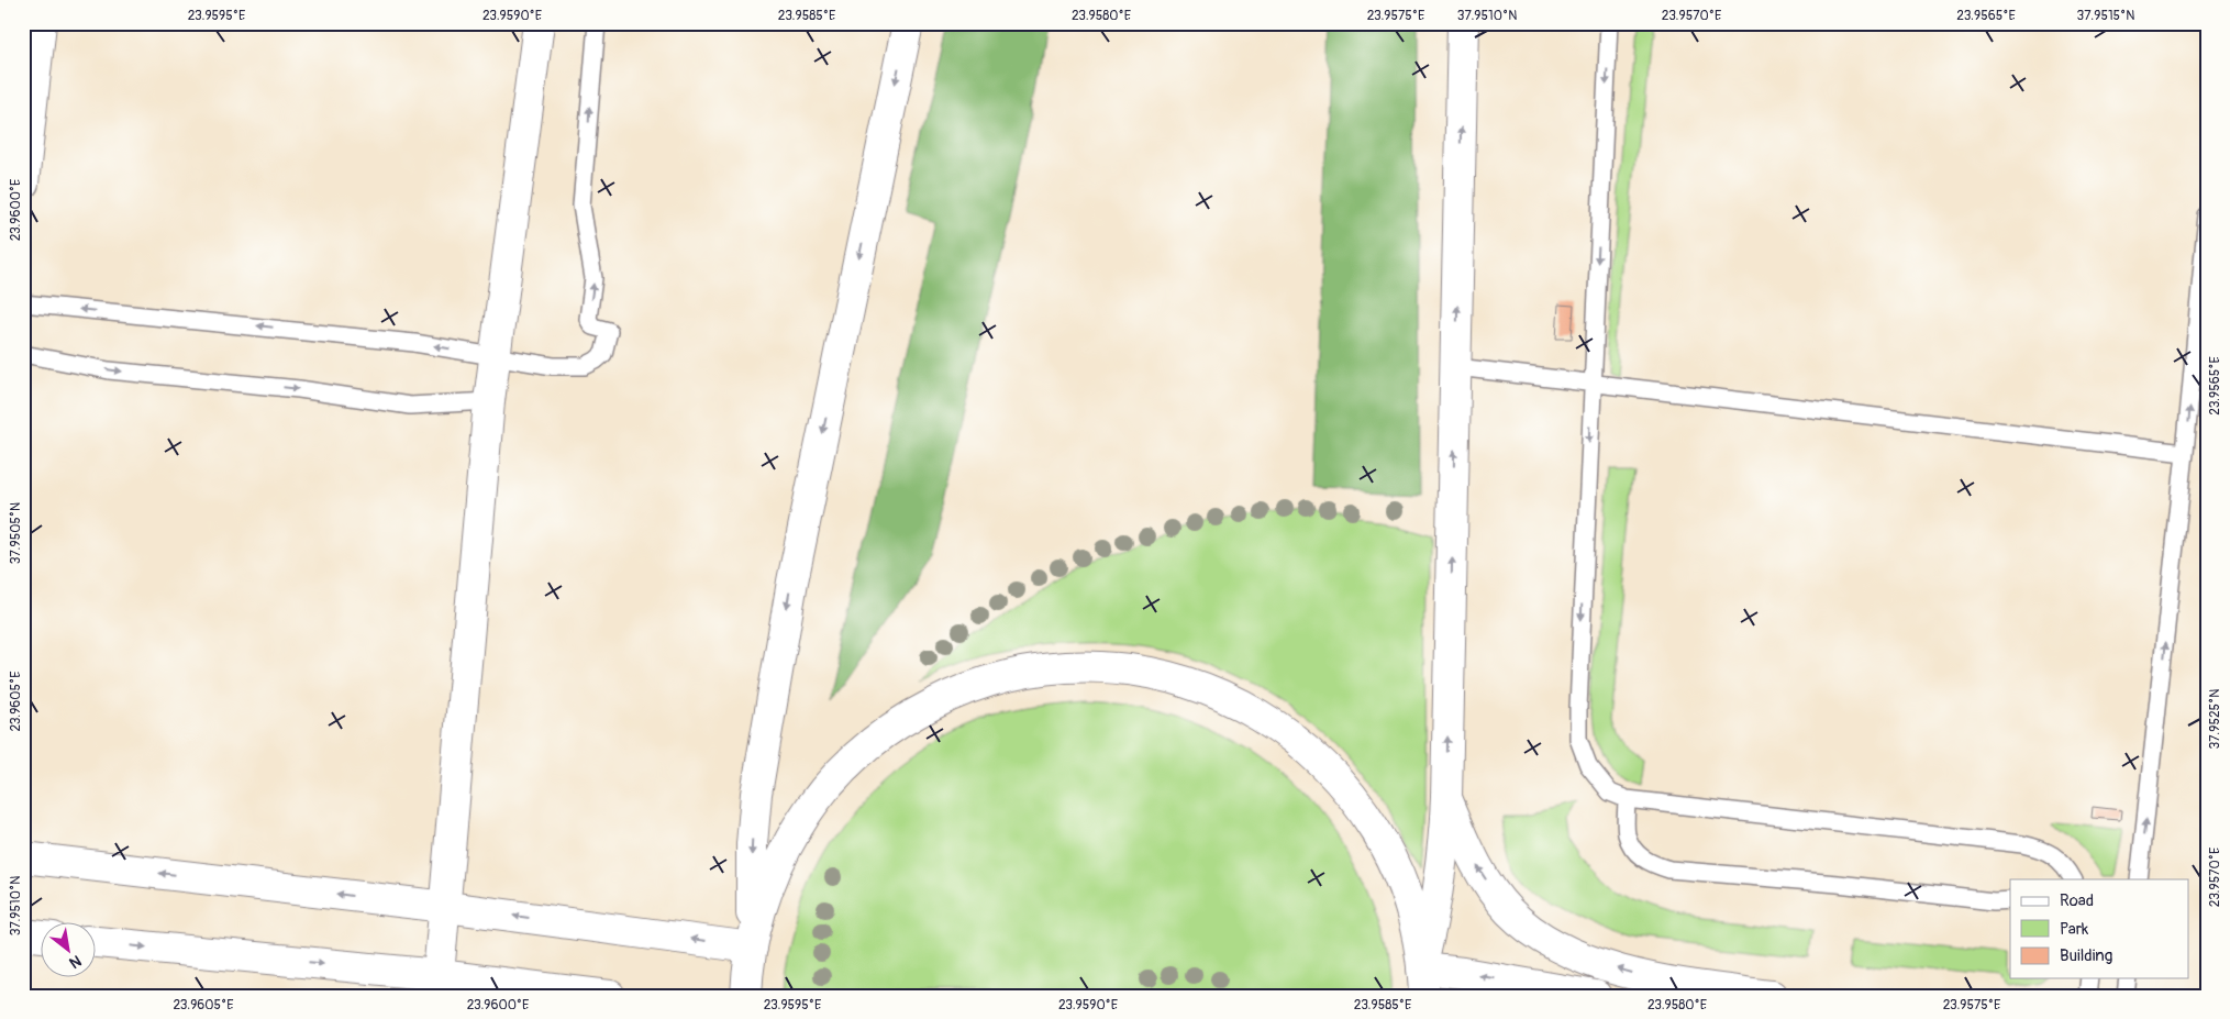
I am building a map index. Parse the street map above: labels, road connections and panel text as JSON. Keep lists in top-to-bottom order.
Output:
{
  "legend": ["Road", "Park", "Building"],
  "north": "bottom right",
  "coordinates": [
    "23.9595°E",
    "23.9590°E",
    "23.9585°E",
    "23.9580°E",
    "23.9575°E",
    "37.9510°N",
    "23.9570°E",
    "23.9565°E",
    "37.9515°N",
    "23.9600°E",
    "37.9505°N",
    "23.9605°E",
    "37.9525°N"
  ]
}
